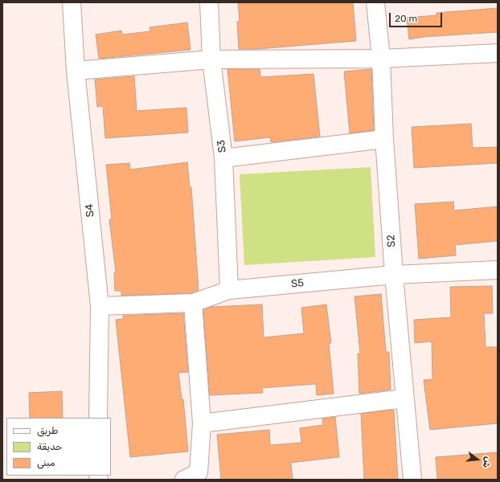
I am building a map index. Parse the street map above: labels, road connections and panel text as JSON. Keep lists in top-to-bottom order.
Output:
{
  "streets": {
    "street": [
      "S3",
      "S4",
      "S2",
      "S5"
    ]
  },
  "crossings": [
    ["S3", "S5"],
    ["S4", "S5"],
    ["S2", "S5"]
  ],
  "legend": ["طريق", "حديقة", "مبنى"],
  "scale_bar": "20 m",
  "north": "right"
}
